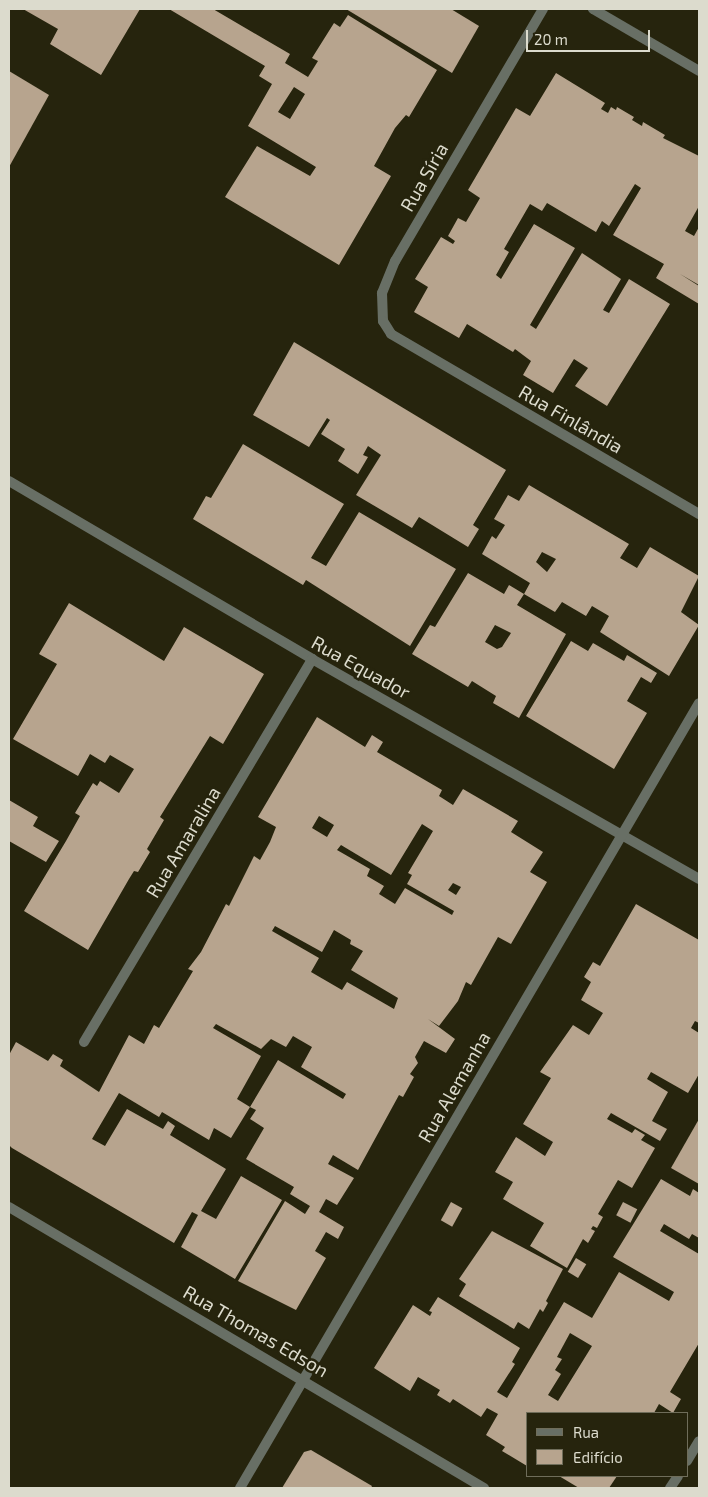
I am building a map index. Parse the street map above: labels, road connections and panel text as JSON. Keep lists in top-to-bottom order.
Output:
{
  "streets": {
    "street": [
      "Rua Síria",
      "Rua Finlândia",
      "Rua Equador",
      "Rua Amaralina",
      "Rua Alemanha",
      "Rua Thomas Edson"
    ]
  },
  "crossings": [
    ["Rua Síria", "Rua Finlândia"],
    ["Rua Equador", "Rua Amaralina"],
    ["Rua Equador", "Rua Alemanha"],
    ["Rua Alemanha", "Rua Thomas Edson"]
  ],
  "legend": ["Rua", "Edifício"],
  "scale_bar": "20 m"
}
